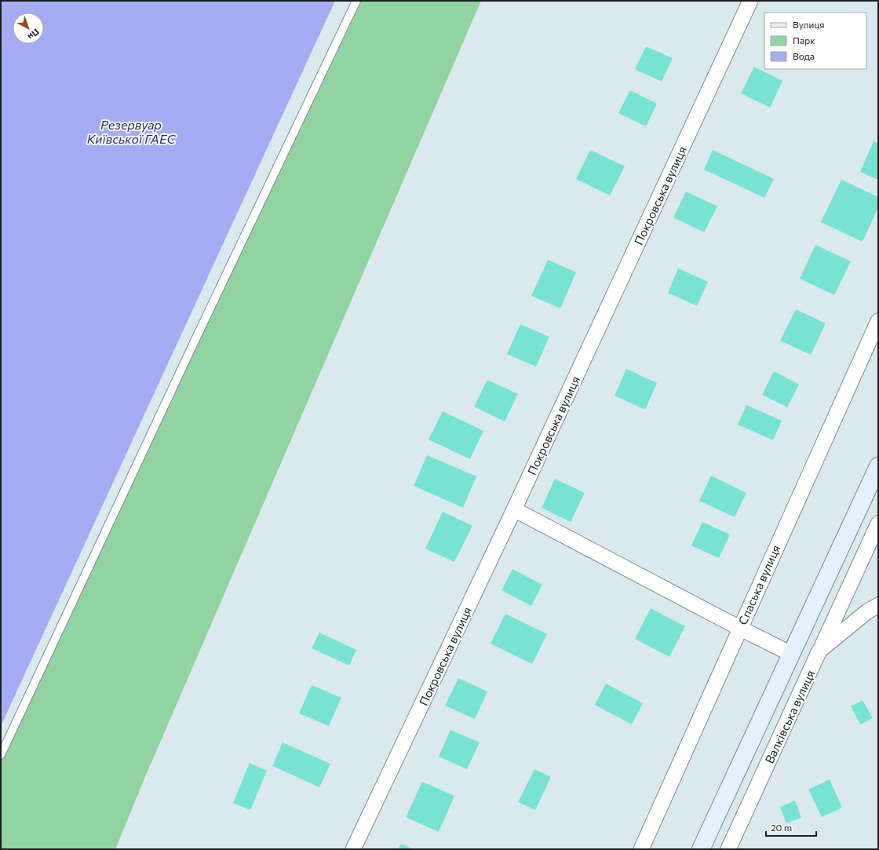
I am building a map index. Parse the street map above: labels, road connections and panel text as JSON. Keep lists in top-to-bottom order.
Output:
{
  "streets": {
    "street": ["Покровська вулиця", "Спаська вулиця", "Валківська вулиця"]
  },
  "water": ["Резервуар Київської ГАЕС"],
  "legend": ["Вулиця", "Парк", "Вода"],
  "scale_bar": "20 m",
  "north": "bottom right"
}
